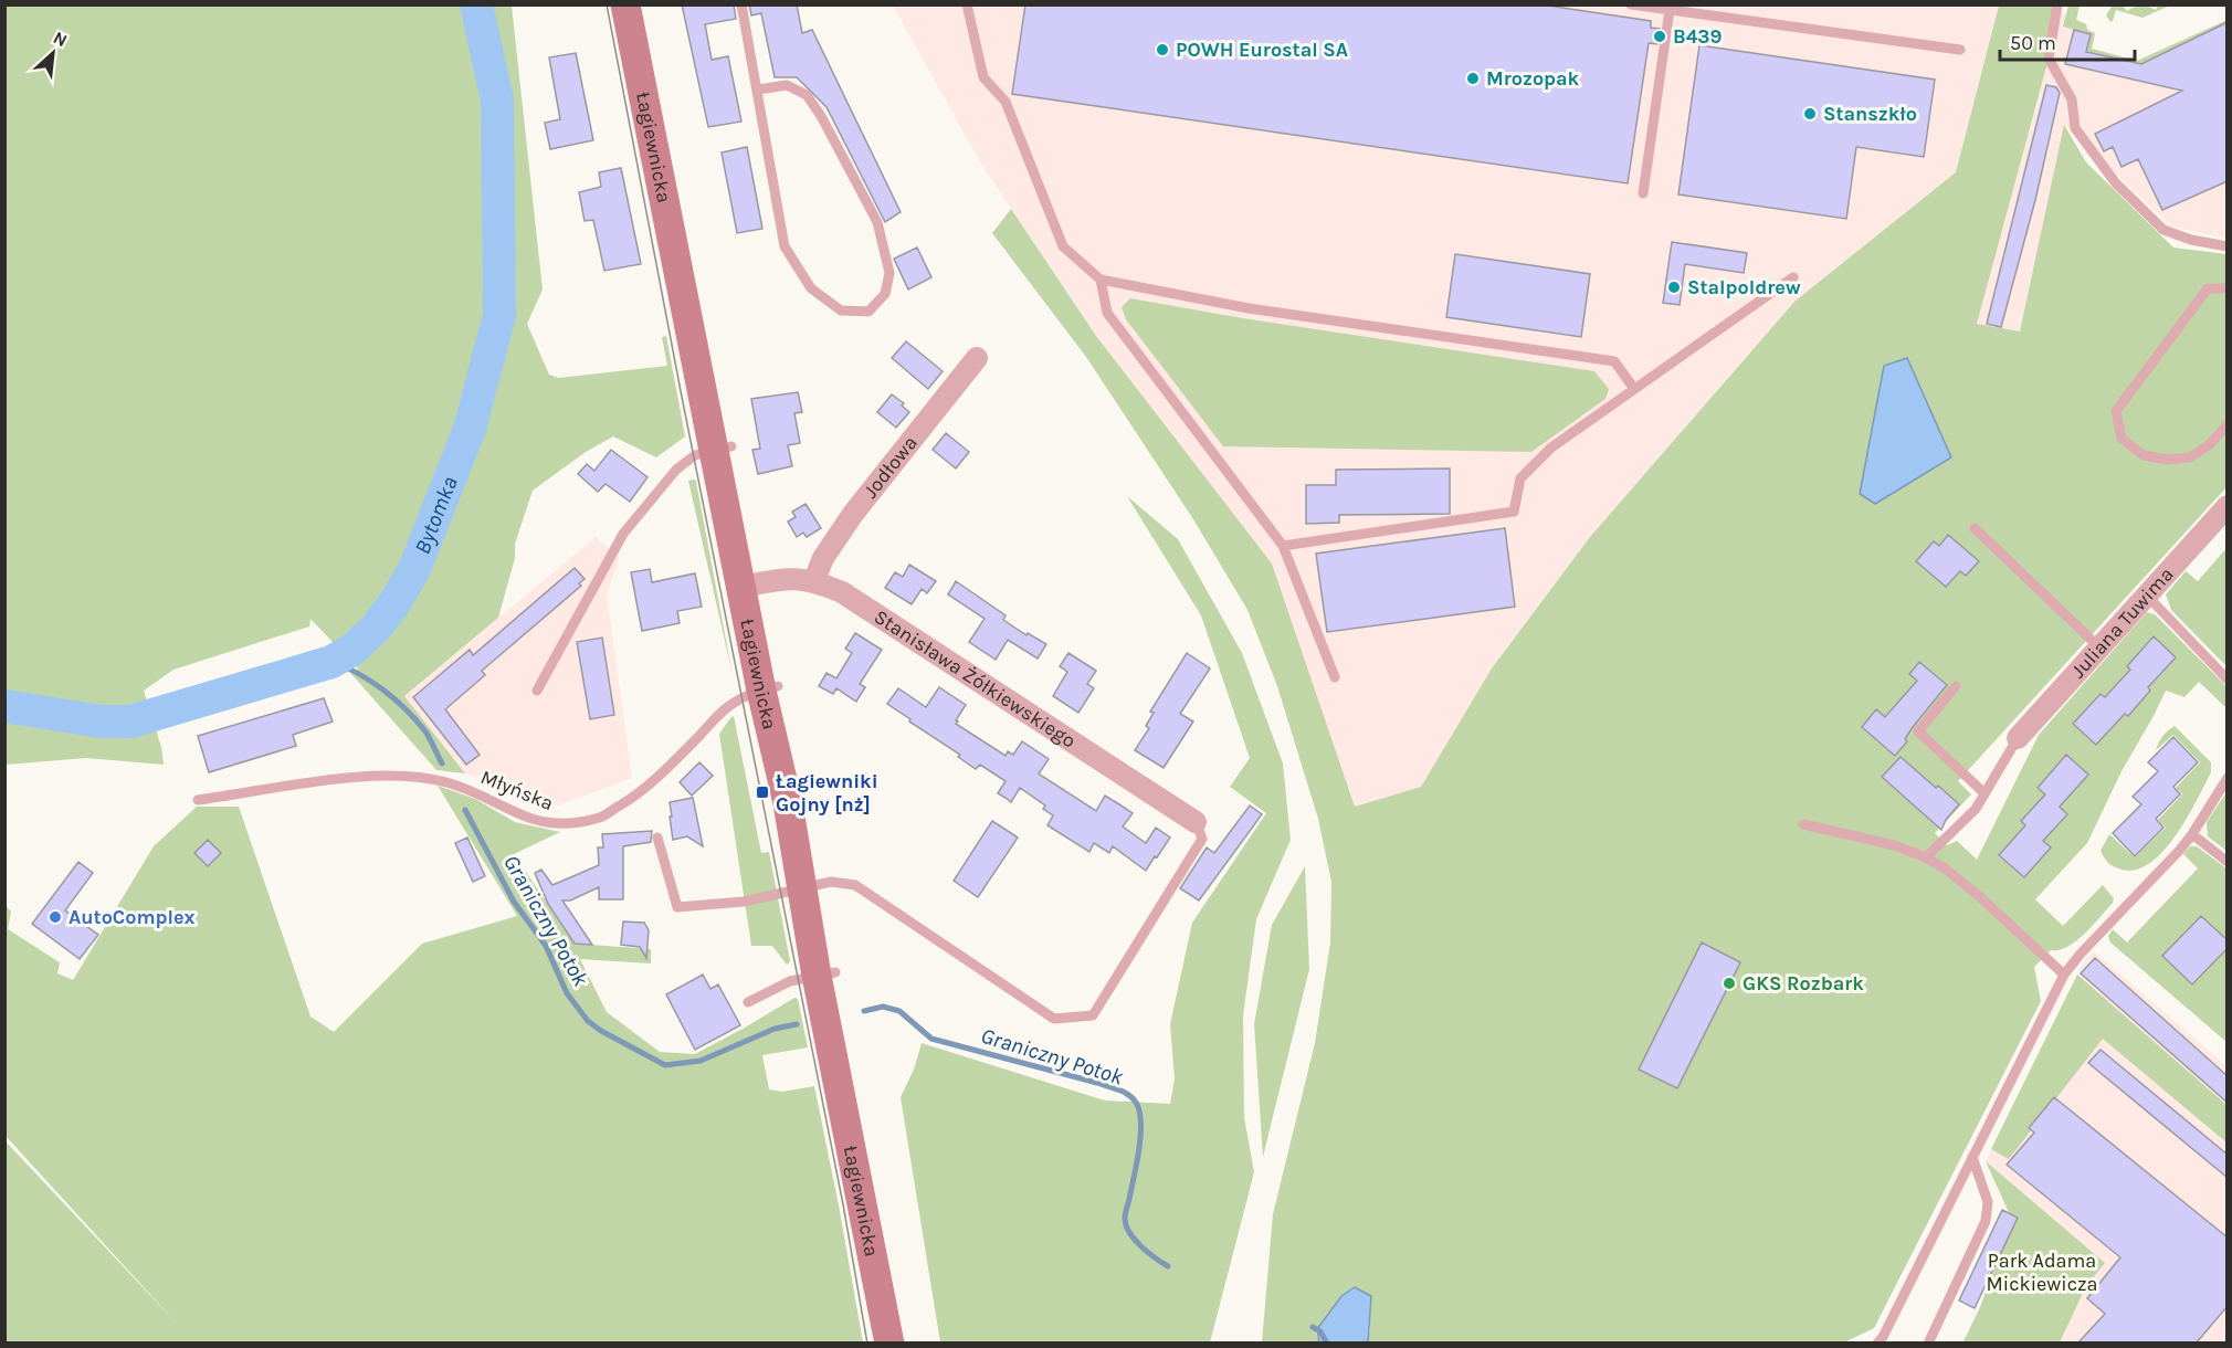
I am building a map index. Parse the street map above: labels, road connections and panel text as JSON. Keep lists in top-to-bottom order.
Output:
{
  "streets": {
    "main road": ["Łagiewnicka"],
    "street": ["Jodłowa", "Juliana Tuwima", "Stanisława Żółkiewskiego"],
    "lane": ["Młyńska"]
  },
  "crossings": [
    ["Łagiewnicka", "Stanisława Żółkiewskiego"],
    ["Łagiewnicka", "Młyńska"],
    ["Jodłowa", "Stanisława Żółkiewskiego"]
  ],
  "water": ["Bytomka", "Graniczny Potok"],
  "parks": ["Park Adama Mickiewicza"],
  "places": {
    "other": [
      "B439",
      "POWH Eurostal SA",
      "Mrozopak",
      "Stanszkło",
      "Stalpoldrew",
      "AutoComplex",
      "GKS Rozbark"
    ],
    "transit": ["Łagiewniki Gojny [nż]"]
  },
  "scale_bar": "50 m",
  "north": "top right"
}
